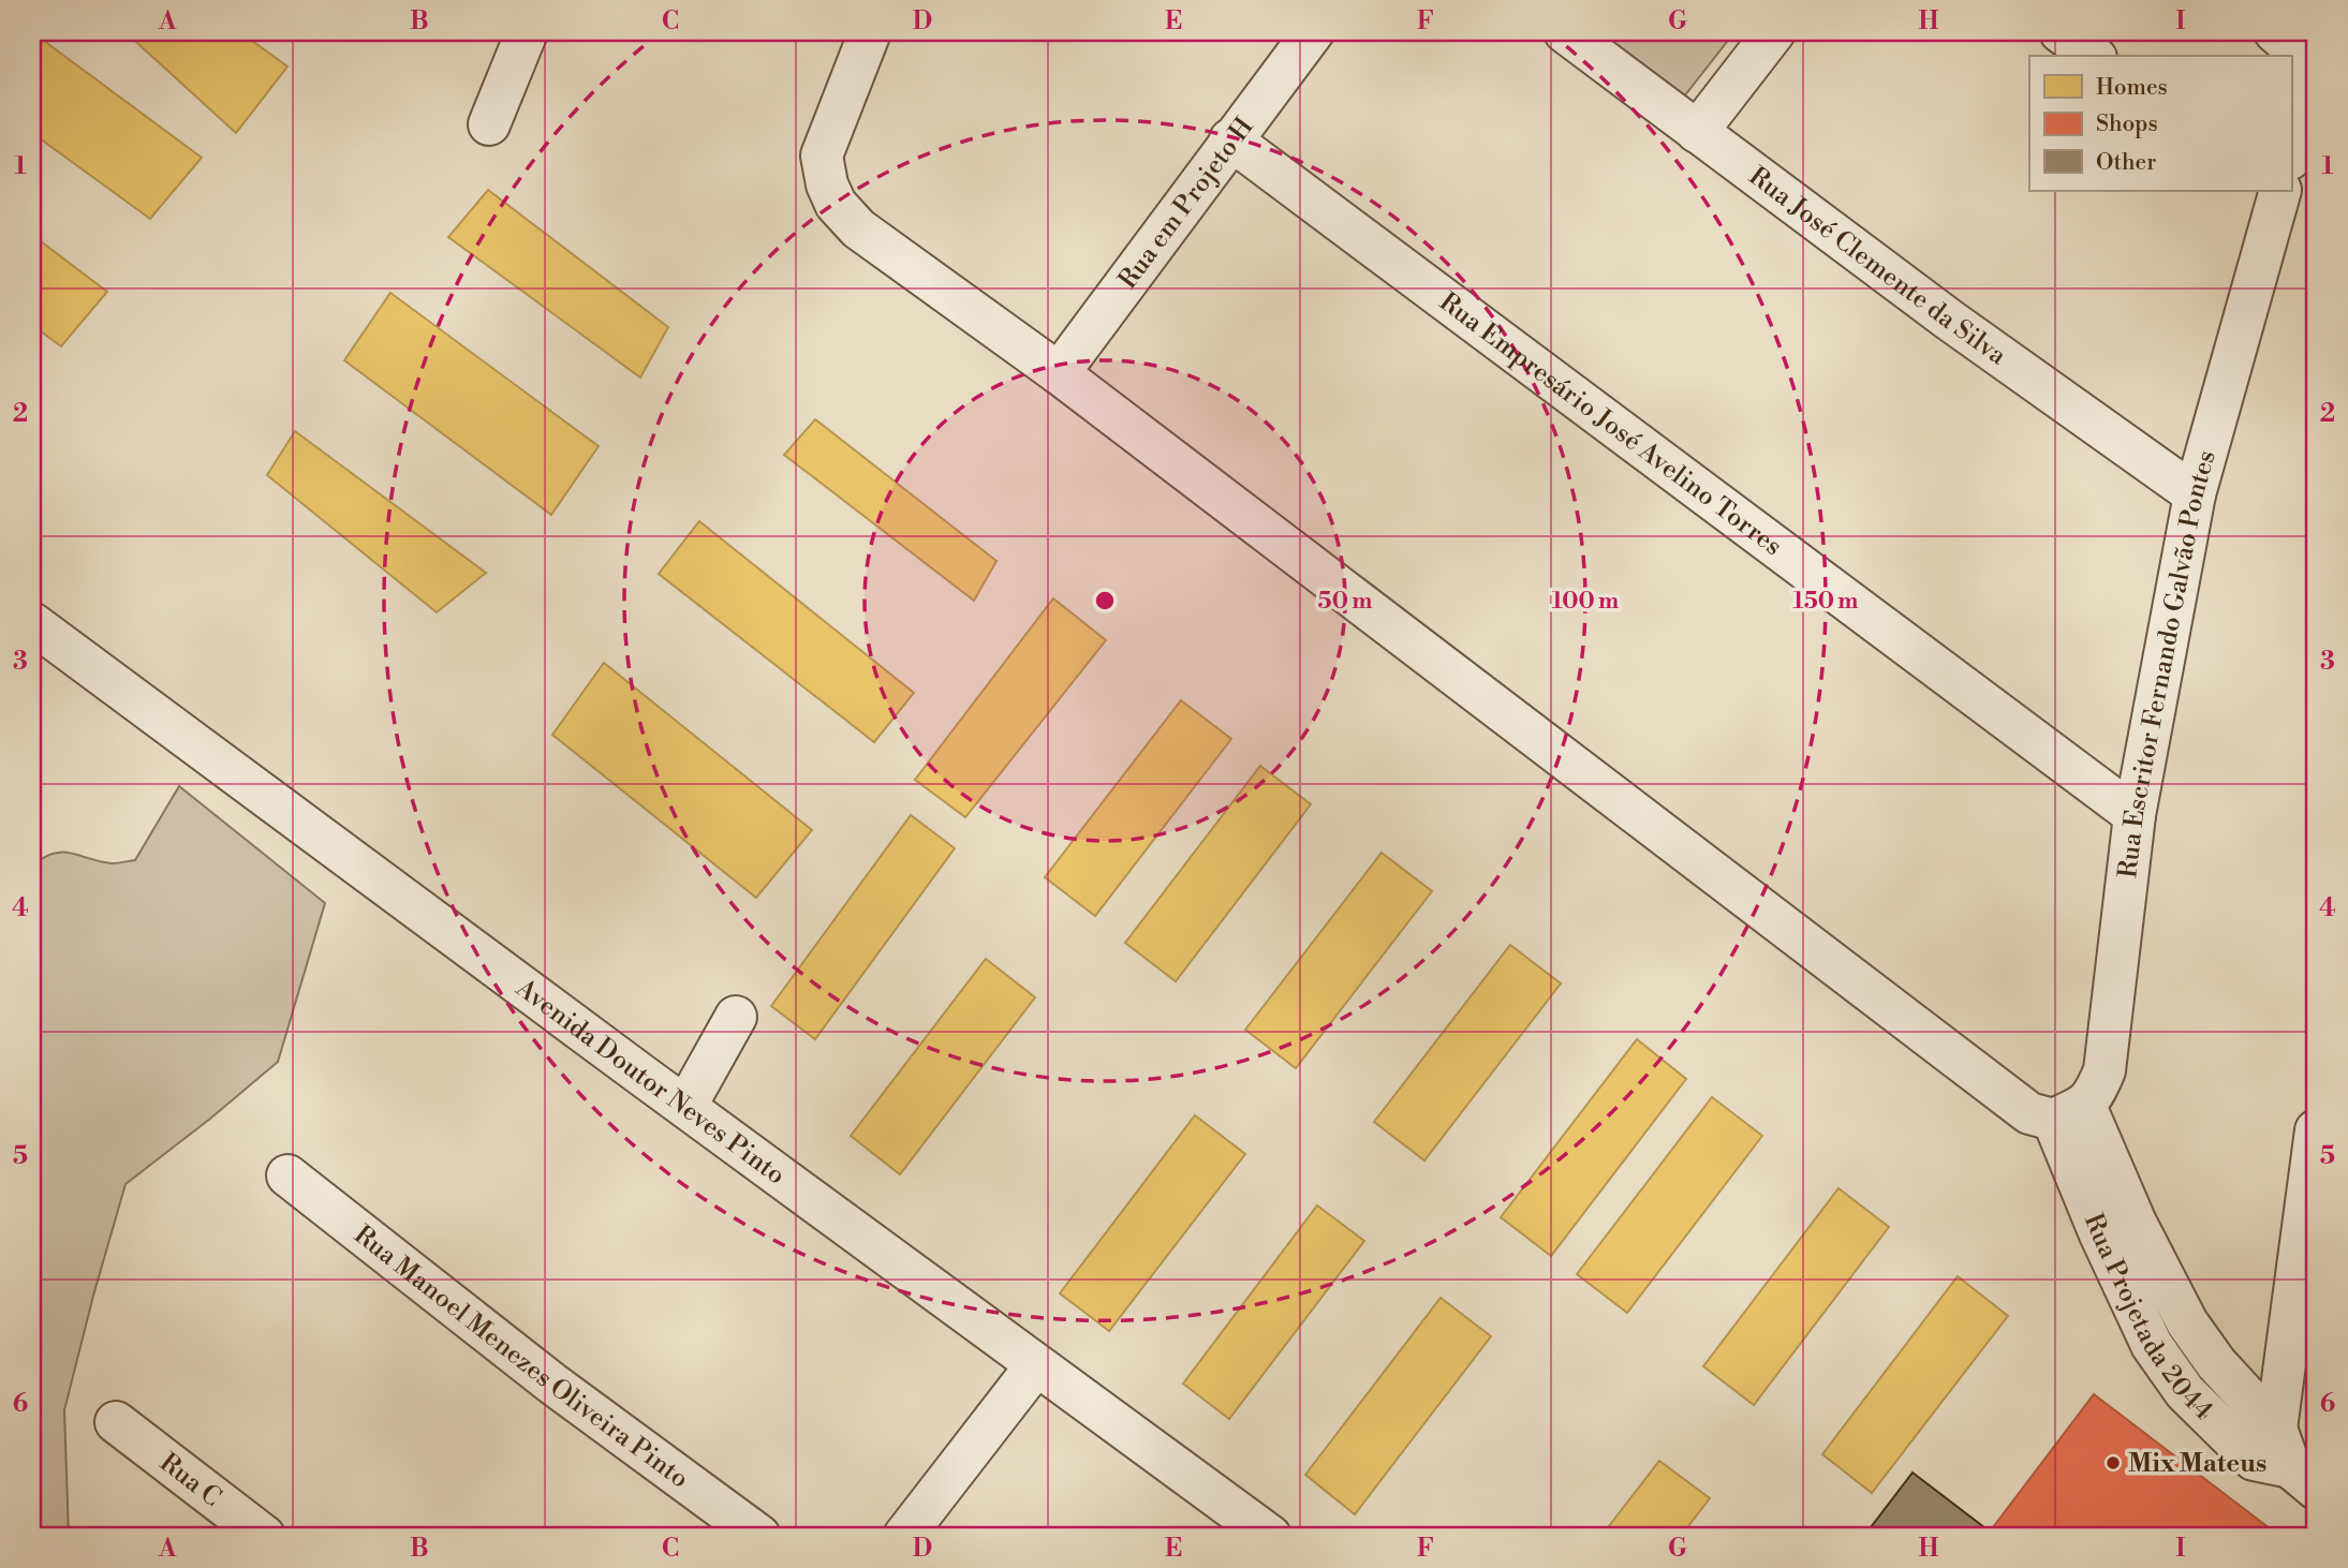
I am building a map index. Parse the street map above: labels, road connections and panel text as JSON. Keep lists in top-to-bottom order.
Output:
{
  "streets": {
    "street": [
      "Rua em Projeto H",
      "Rua José Clemente da Silva",
      "Rua Empresário José Avelino Torres",
      "Rua Escritor Fernando Galvão Pontes",
      "Avenida Doutor Neves Pinto",
      "Rua Projetada 2044",
      "Rua Manoel Menezes Oliveira Pinto",
      "Rua C"
    ]
  },
  "crossings": [
    ["Rua em Projeto H", "Rua Empresário José Avelino Torres"],
    ["Rua José Clemente da Silva", "Rua Escritor Fernando Galvão Pontes"],
    ["Rua Empresário José Avelino Torres", "Rua Escritor Fernando Galvão Pontes"],
    ["Rua Escritor Fernando Galvão Pontes", "Rua Projetada 2044"]
  ],
  "places": ["Mix Mateus"],
  "legend": ["Homes", "Shops", "Other"],
  "grid": {
    "columns": [
      "A",
      "B",
      "C",
      "D",
      "E",
      "F",
      "G",
      "H",
      "I"
    ],
    "rows": [
      "1",
      "2",
      "3",
      "4",
      "5",
      "6"
    ]
  },
  "rings": ["50 m", "100 m", "150 m"]
}
